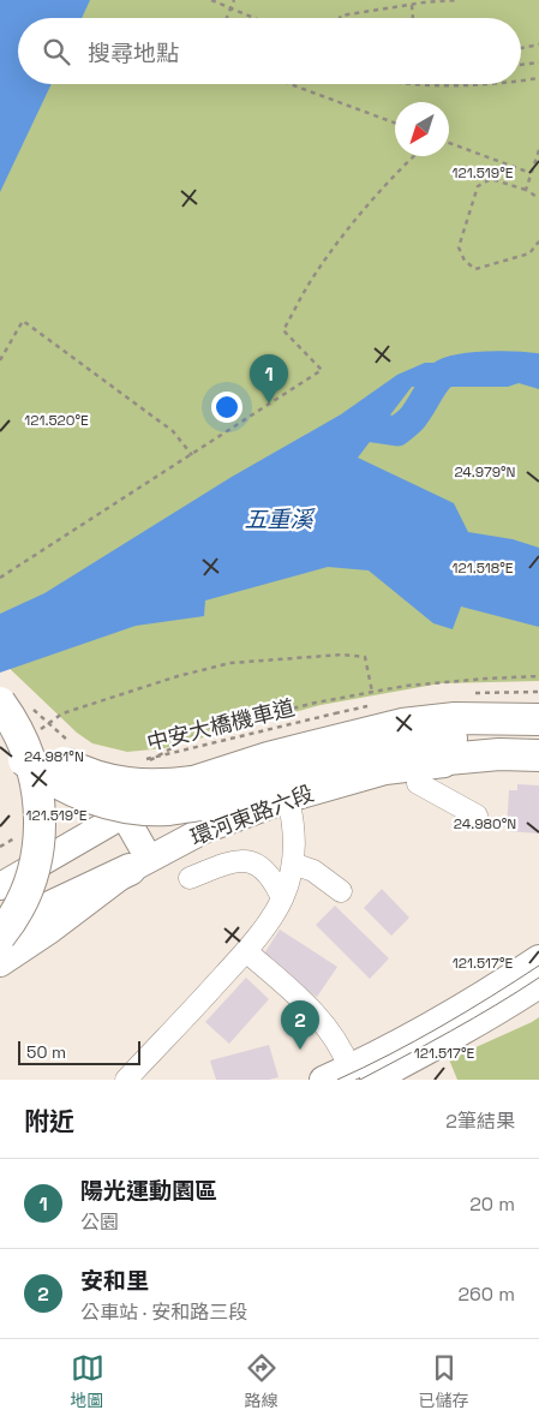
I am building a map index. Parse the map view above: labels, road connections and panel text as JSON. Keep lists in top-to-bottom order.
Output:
{
  "streets": {
    "main road": ["環河東路六段"],
    "path": ["中安大橋機車道"]
  },
  "water": ["五重溪"],
  "scale_bar": "50 m",
  "north": "bottom left",
  "page": {
    "search": "搜尋地點",
    "pins": ["1", "2"],
    "scale": "50 m",
    "heading": ["附近", "2筆結果"],
    "list": [
      {
        "mark": "1",
        "name": "陽光運動園區",
        "note": "公園",
        "value": "20 m"
      },
      {
        "mark": "2",
        "name": "安和里",
        "note": "公車站 · 安和路三段",
        "value": "260 m"
      }
    ],
    "nav": ["地圖", "路線", "已儲存"]
  },
  "coordinates": [
    "121.519°E",
    "121.520°E",
    "24.979°N",
    "121.518°E",
    "24.981°N",
    "24.980°N",
    "121.517°E"
  ]
}
